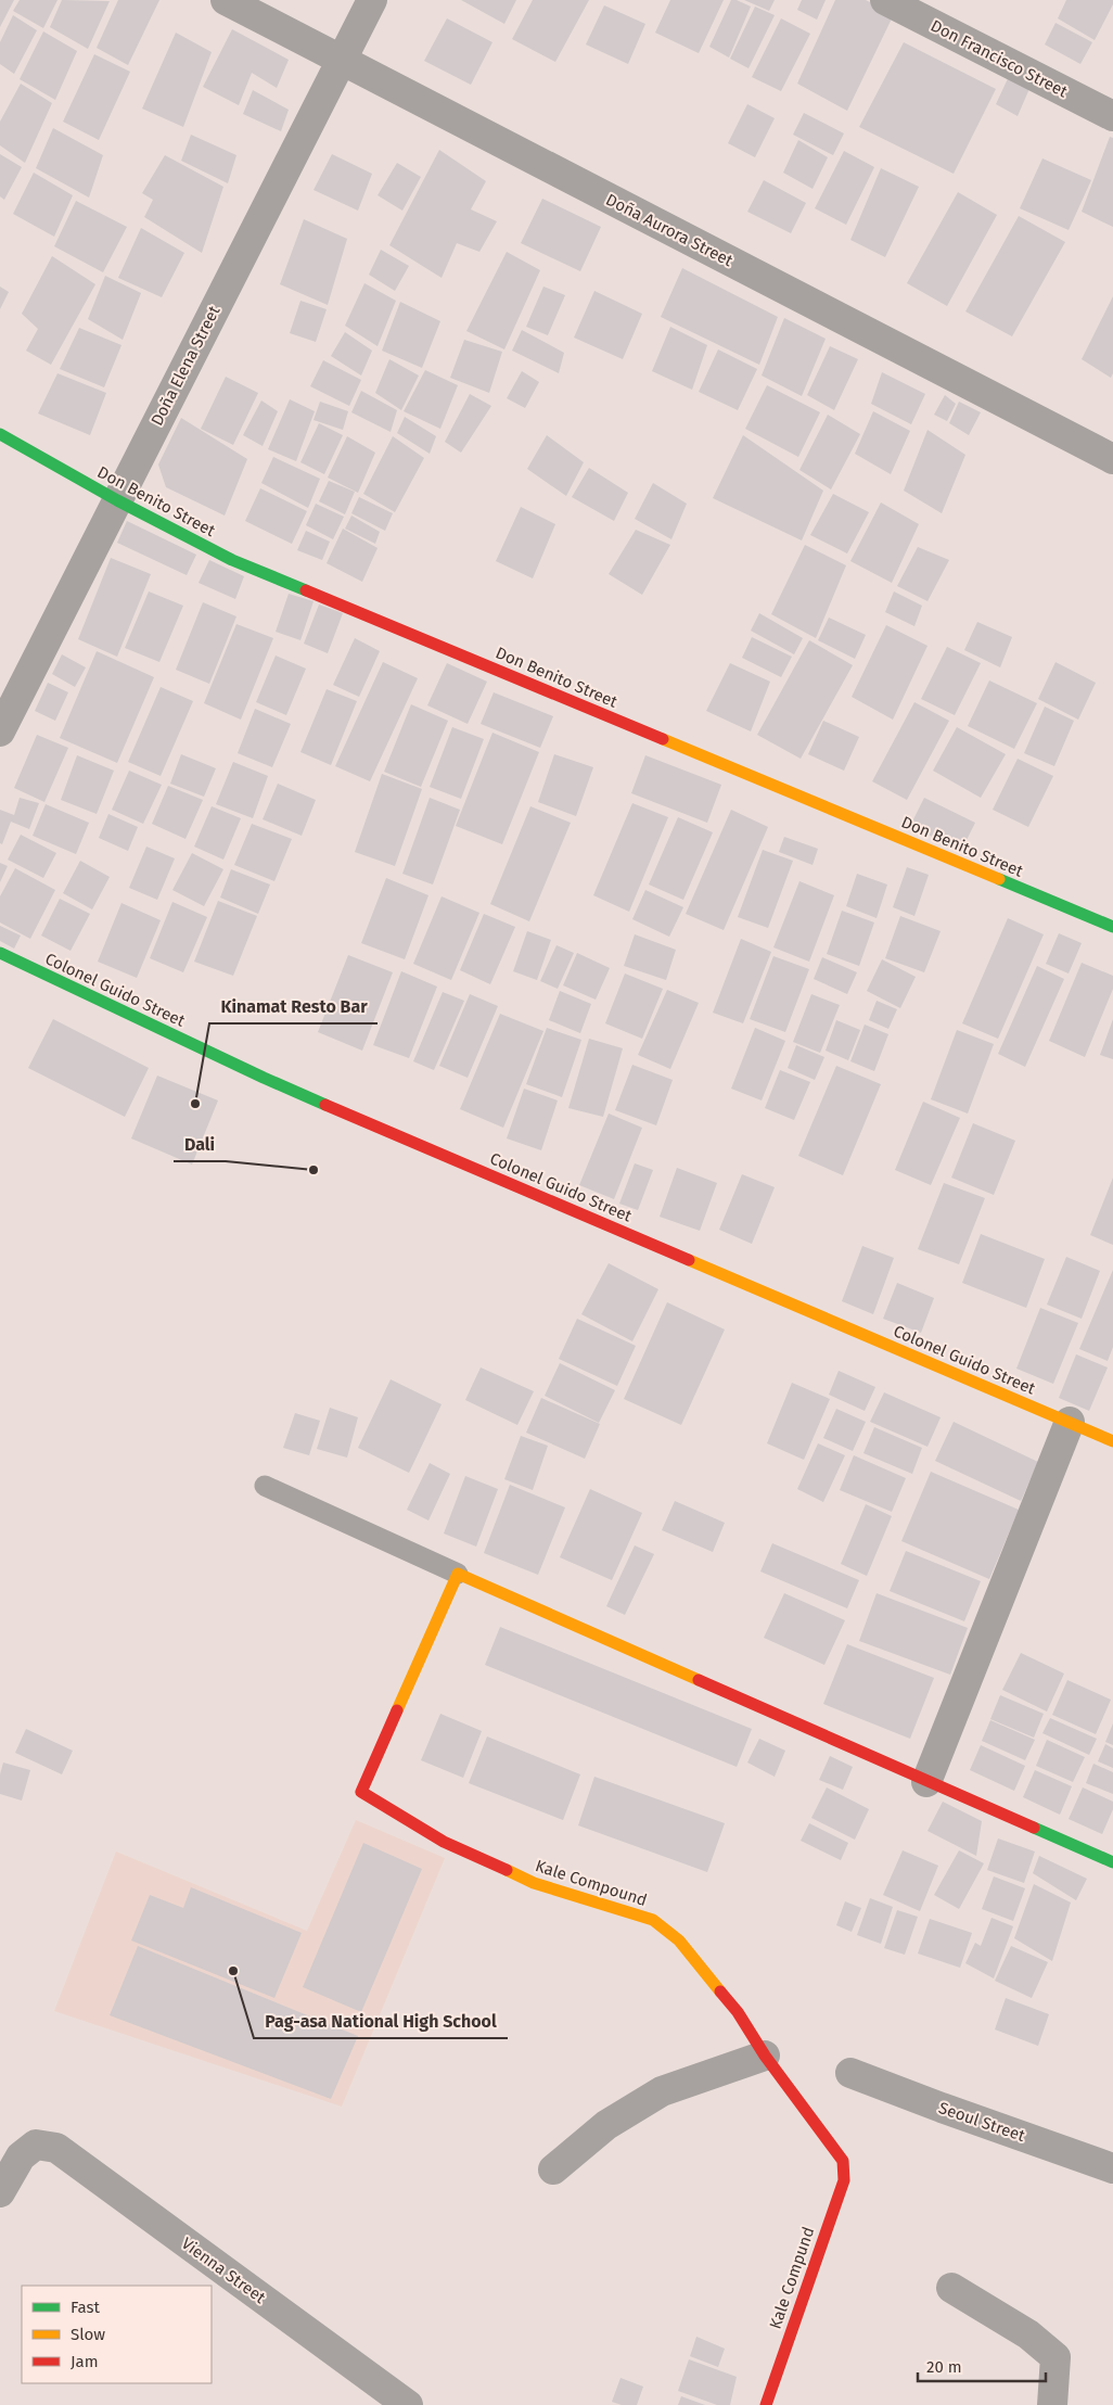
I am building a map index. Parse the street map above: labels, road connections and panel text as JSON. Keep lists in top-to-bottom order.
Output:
{
  "streets": {
    "street": [
      "Don Francisco Street",
      "Doña Aurora Street",
      "Doña Elena Street",
      "Don Benito Street",
      "Colonel Guido Street",
      "Kale Compound",
      "Seoul Street",
      "Vienna Street",
      "Kale Compund"
    ]
  },
  "crossings": [
    ["Doña Aurora Street", "Doña Elena Street"],
    ["Doña Elena Street", "Don Benito Street"],
    ["Kale Compound", "Kale Compund"]
  ],
  "places": ["Kinamat Resto Bar", "Dali", "Pag-asa National High School"],
  "legend": ["Fast", "Slow", "Jam"],
  "scale_bar": "20 m"
}
